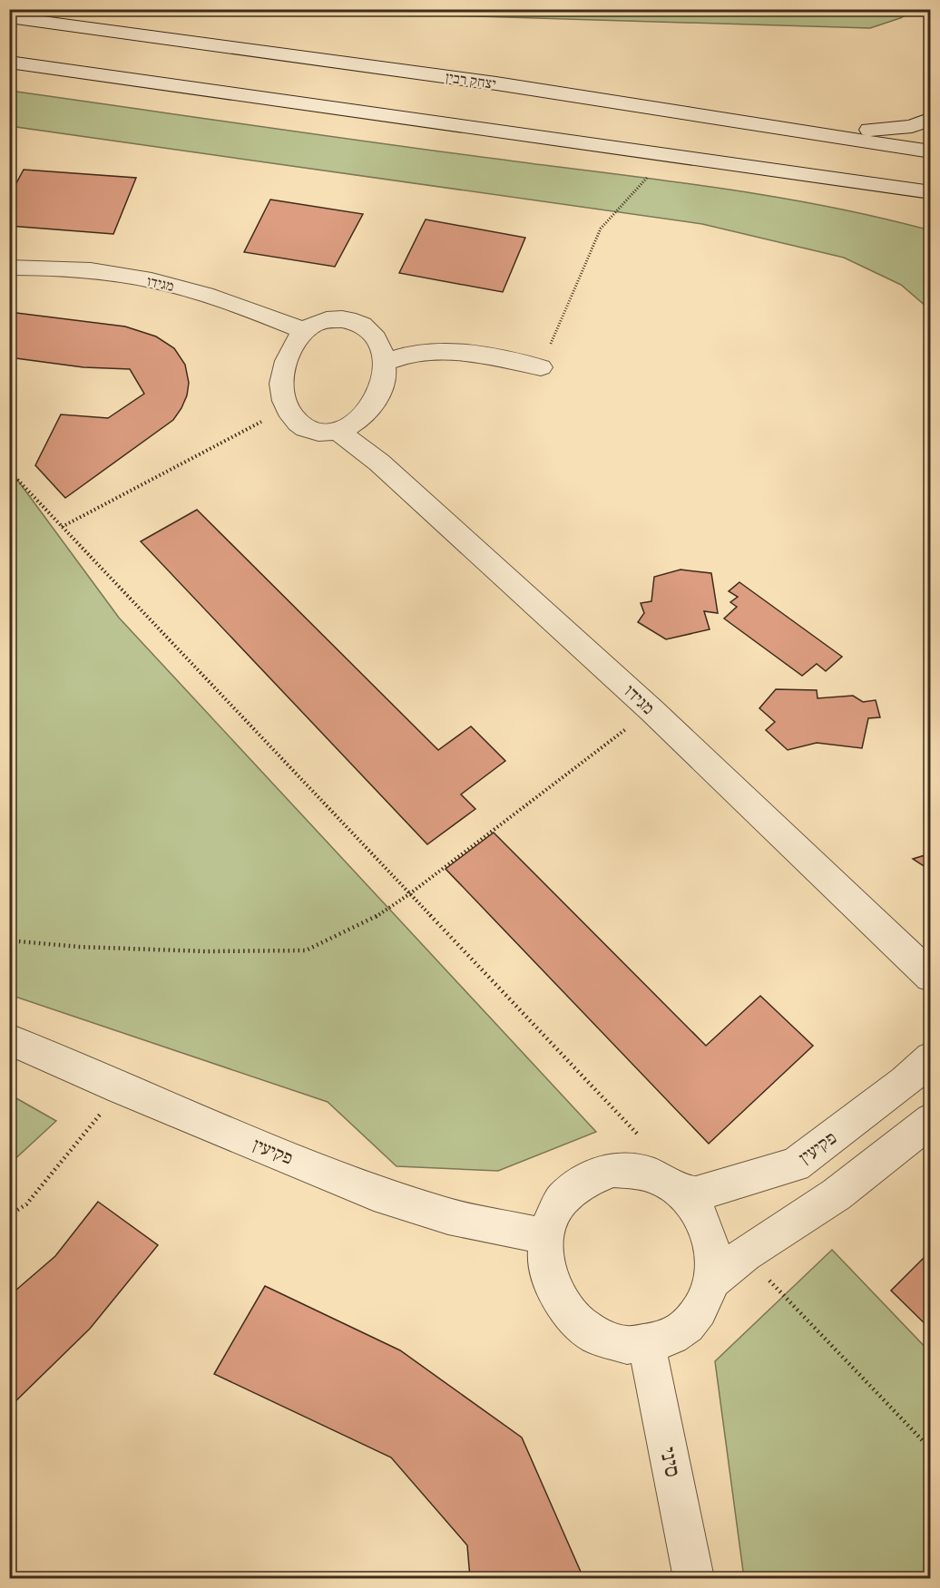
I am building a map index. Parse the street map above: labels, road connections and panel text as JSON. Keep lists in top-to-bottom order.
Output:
{
  "streets": {
    "street": [
      "יצחק רבין",
      "מגידו",
      "פקיעין",
      "סיני"
    ]
  },
  "crossings": [
    ["פקיעין", "סיני"]
  ]
}
